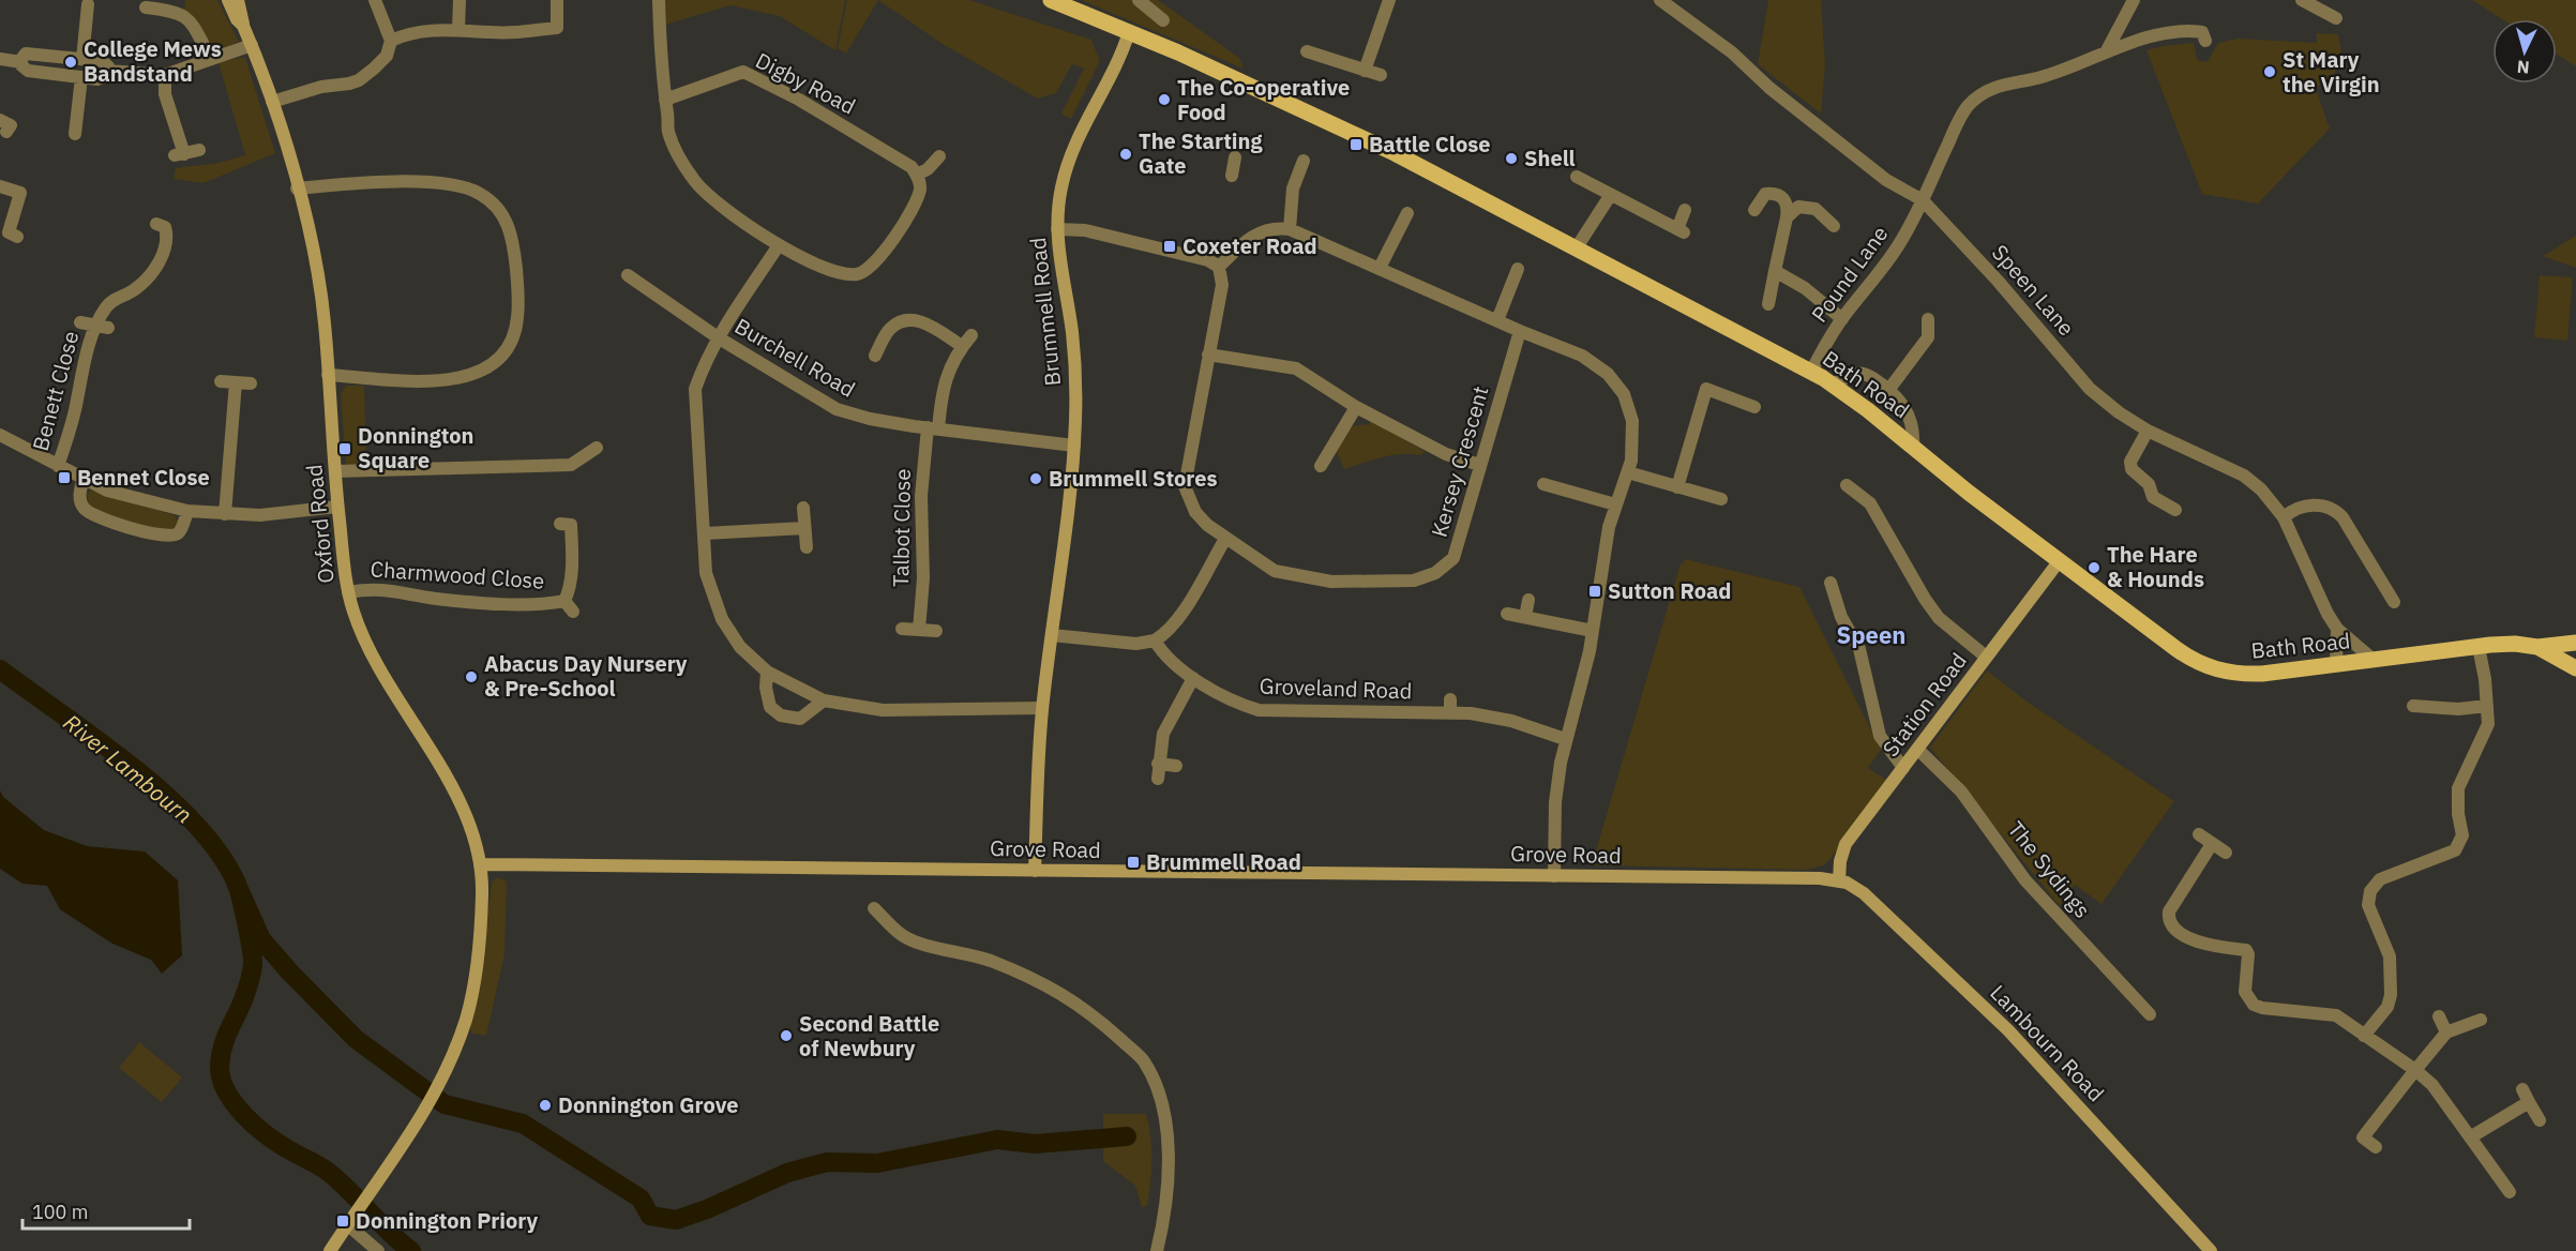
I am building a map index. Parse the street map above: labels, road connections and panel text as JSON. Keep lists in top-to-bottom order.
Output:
{
  "streets": {
    "main road": ["Bath Road"],
    "street": [
      "Digby Road",
      "Pound Lane",
      "Speen Lane",
      "Brummell Road",
      "Burchell Road",
      "Benett Close",
      "Kersey Crescent",
      "Oxford Road",
      "Talbot Close",
      "Charmwood Close",
      "Groveland Road",
      "Station Road",
      "Grove Road",
      "The Sydings",
      "Lambourn Road"
    ]
  },
  "crossings": [
    ["Pound Lane", "Speen Lane"],
    ["Pound Lane", "Bath Road"],
    ["Speen Lane", "Bath Road"],
    ["Brummell Road", "Burchell Road"],
    ["Brummell Road", "Bath Road"],
    ["Brummell Road", "Grove Road"],
    ["Burchell Road", "Talbot Close"],
    ["Bath Road", "Station Road"],
    ["Oxford Road", "Charmwood Close"],
    ["Oxford Road", "Grove Road"],
    ["Station Road", "Grove Road"],
    ["Station Road", "The Sydings"],
    ["Station Road", "Lambourn Road"],
    ["Grove Road", "Lambourn Road"]
  ],
  "districts": ["Speen"],
  "water": ["River Lambourn"],
  "places": {
    "other": [
      "College Mews Bandstand",
      "St Mary the Virgin",
      "The Co-operative Food",
      "The Starting Gate",
      "Shell",
      "Brummell Stores",
      "The Hare & Hounds",
      "Abacus Day Nursery & Pre-School",
      "Second Battle of Newbury",
      "Donnington Grove"
    ],
    "transit": [
      "Battle Close",
      "Coxeter Road",
      "Donnington Square",
      "Bennet Close",
      "Sutton Road",
      "Brummell Road",
      "Donnington Priory"
    ]
  },
  "scale_bar": "100 m",
  "north": "bottom"
}
